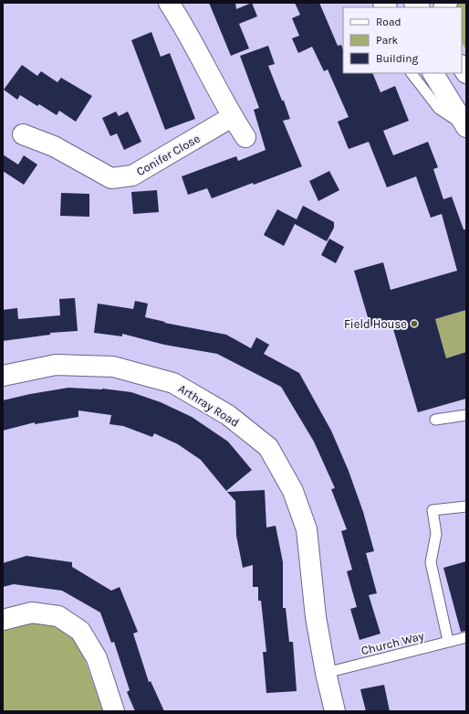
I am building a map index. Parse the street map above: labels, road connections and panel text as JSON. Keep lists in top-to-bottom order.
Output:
{
  "streets": {
    "street": ["Conifer Close", "Arthray Road"],
    "lane": ["Church Way"]
  },
  "crossings": [
    ["Arthray Road", "Church Way"]
  ],
  "places": ["Field House"],
  "legend": ["Road", "Park", "Building"]
}
